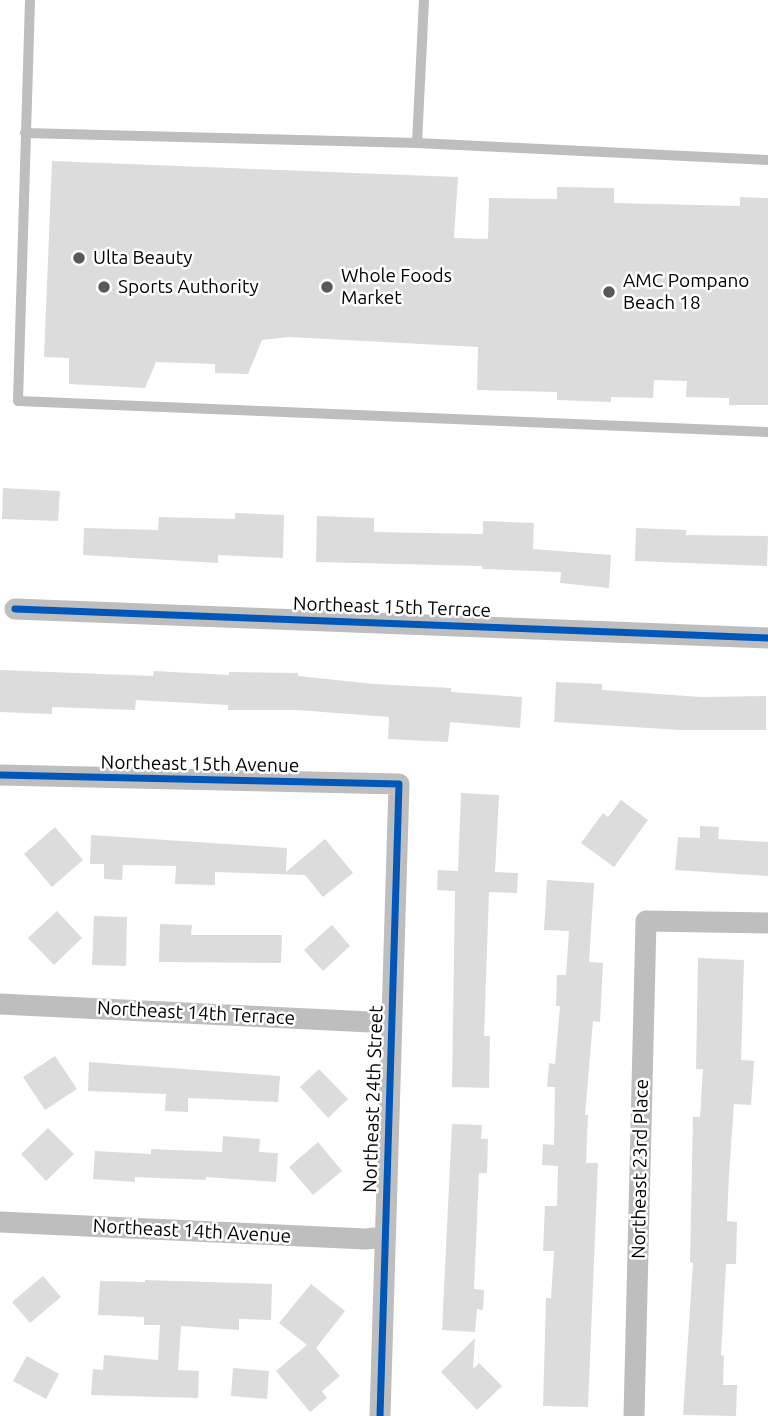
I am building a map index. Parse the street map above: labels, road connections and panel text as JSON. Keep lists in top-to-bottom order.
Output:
{
  "streets": {
    "street": [
      "Northeast 15th Terrace",
      "Northeast 15th Avenue",
      "Northeast 14th Terrace",
      "Northeast 24th Street",
      "Northeast 23rd Place",
      "Northeast 14th Avenue"
    ]
  },
  "crossings": [
    ["Northeast 15th Avenue", "Northeast 24th Street"],
    ["Northeast 14th Terrace", "Northeast 24th Street"],
    ["Northeast 24th Street", "Northeast 14th Avenue"]
  ],
  "places": [
    "Ulta Beauty",
    "Sports Authority",
    "Whole Foods Market",
    "AMC Pompano Beach 18"
  ]
}
